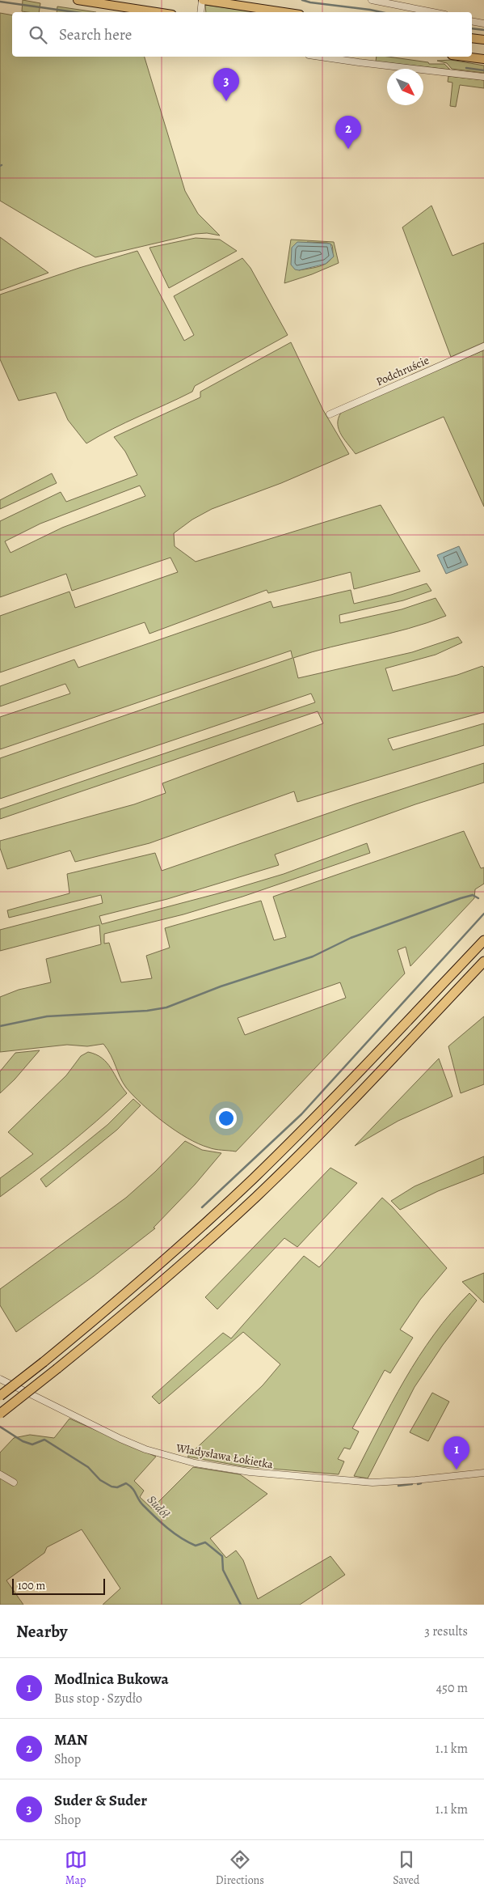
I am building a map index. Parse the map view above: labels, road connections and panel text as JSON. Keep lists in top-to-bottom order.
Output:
{
  "streets": {
    "street": ["Podchruście", "Władysława Łokietka"]
  },
  "water": ["Sudół"],
  "scale_bar": "100 m",
  "north": "bottom right",
  "page": {
    "search": "Search here",
    "pins": ["3", "2", "1"],
    "scale": "100 m",
    "heading": ["Nearby", "3 results"],
    "list": [
      {
        "mark": "1",
        "name": "Modlnica Bukowa",
        "note": "Bus stop · Szydło",
        "value": "450 m"
      },
      {
        "mark": "2",
        "name": "MAN",
        "note": "Shop",
        "value": "1.1 km"
      },
      {
        "mark": "3",
        "name": "Suder & Suder",
        "note": "Shop",
        "value": "1.1 km"
      }
    ],
    "nav": ["Map", "Directions", "Saved"]
  }
}
